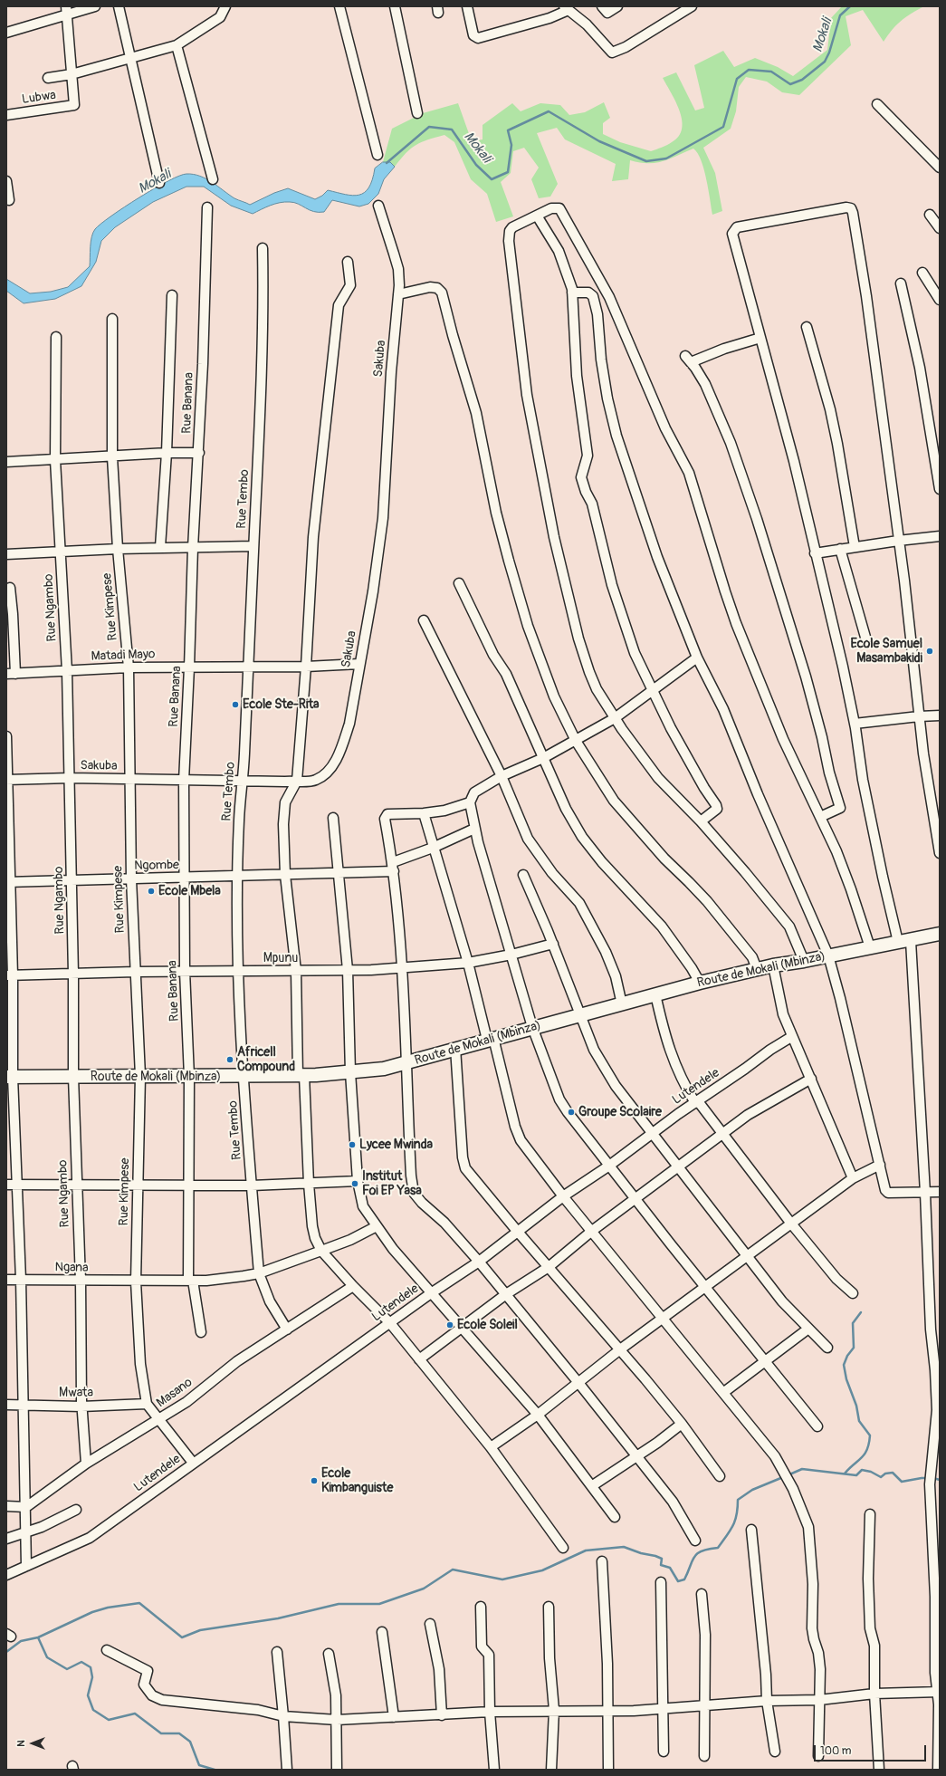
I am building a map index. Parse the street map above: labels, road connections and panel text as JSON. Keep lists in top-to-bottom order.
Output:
{
  "streets": {
    "street": [
      "Lubwa",
      "Sakuba",
      "Rue Banana",
      "Rue Tembo",
      "Rue Kimpese",
      "Rue Ngambo",
      "Matadi Mayo",
      "Ngombe",
      "Mpunu",
      "Route de Mokali (Mbinza)",
      "Lutendele",
      "Ngana",
      "Mwata",
      "Masano"
    ]
  },
  "crossings": [
    ["Sakuba", "Rue Banana"],
    ["Sakuba", "Rue Tembo"],
    ["Sakuba", "Rue Kimpese"],
    ["Sakuba", "Rue Ngambo"],
    ["Sakuba", "Matadi Mayo"],
    ["Rue Banana", "Matadi Mayo"],
    ["Rue Banana", "Ngombe"],
    ["Rue Banana", "Mpunu"],
    ["Rue Banana", "Route de Mokali (Mbinza)"],
    ["Rue Banana", "Ngana"],
    ["Rue Tembo", "Matadi Mayo"],
    ["Rue Tembo", "Ngombe"],
    ["Rue Tembo", "Mpunu"],
    ["Rue Tembo", "Route de Mokali (Mbinza)"],
    ["Rue Tembo", "Ngana"],
    ["Rue Tembo", "Masano"],
    ["Rue Kimpese", "Matadi Mayo"],
    ["Rue Kimpese", "Ngombe"],
    ["Rue Kimpese", "Mpunu"],
    ["Rue Kimpese", "Route de Mokali (Mbinza)"],
    ["Rue Kimpese", "Lutendele"],
    ["Rue Kimpese", "Ngana"],
    ["Rue Kimpese", "Mwata"],
    ["Rue Kimpese", "Masano"],
    ["Rue Ngambo", "Matadi Mayo"],
    ["Rue Ngambo", "Ngombe"],
    ["Rue Ngambo", "Mpunu"],
    ["Rue Ngambo", "Route de Mokali (Mbinza)"],
    ["Rue Ngambo", "Ngana"],
    ["Rue Ngambo", "Mwata"],
    ["Rue Ngambo", "Masano"]
  ],
  "water": ["Mokali"],
  "places": [
    "Ecole Samuel Masambakidi",
    "Ecole Ste-Rita",
    "Ecole Mbela",
    "Africell Compound",
    "Groupe Scolaire",
    "Lycee Mwinda",
    "Institut Foi EP Yasa",
    "Ecole Soleil",
    "Ecole Kimbanguiste"
  ],
  "scale_bar": "100 m",
  "north": "left"
}
